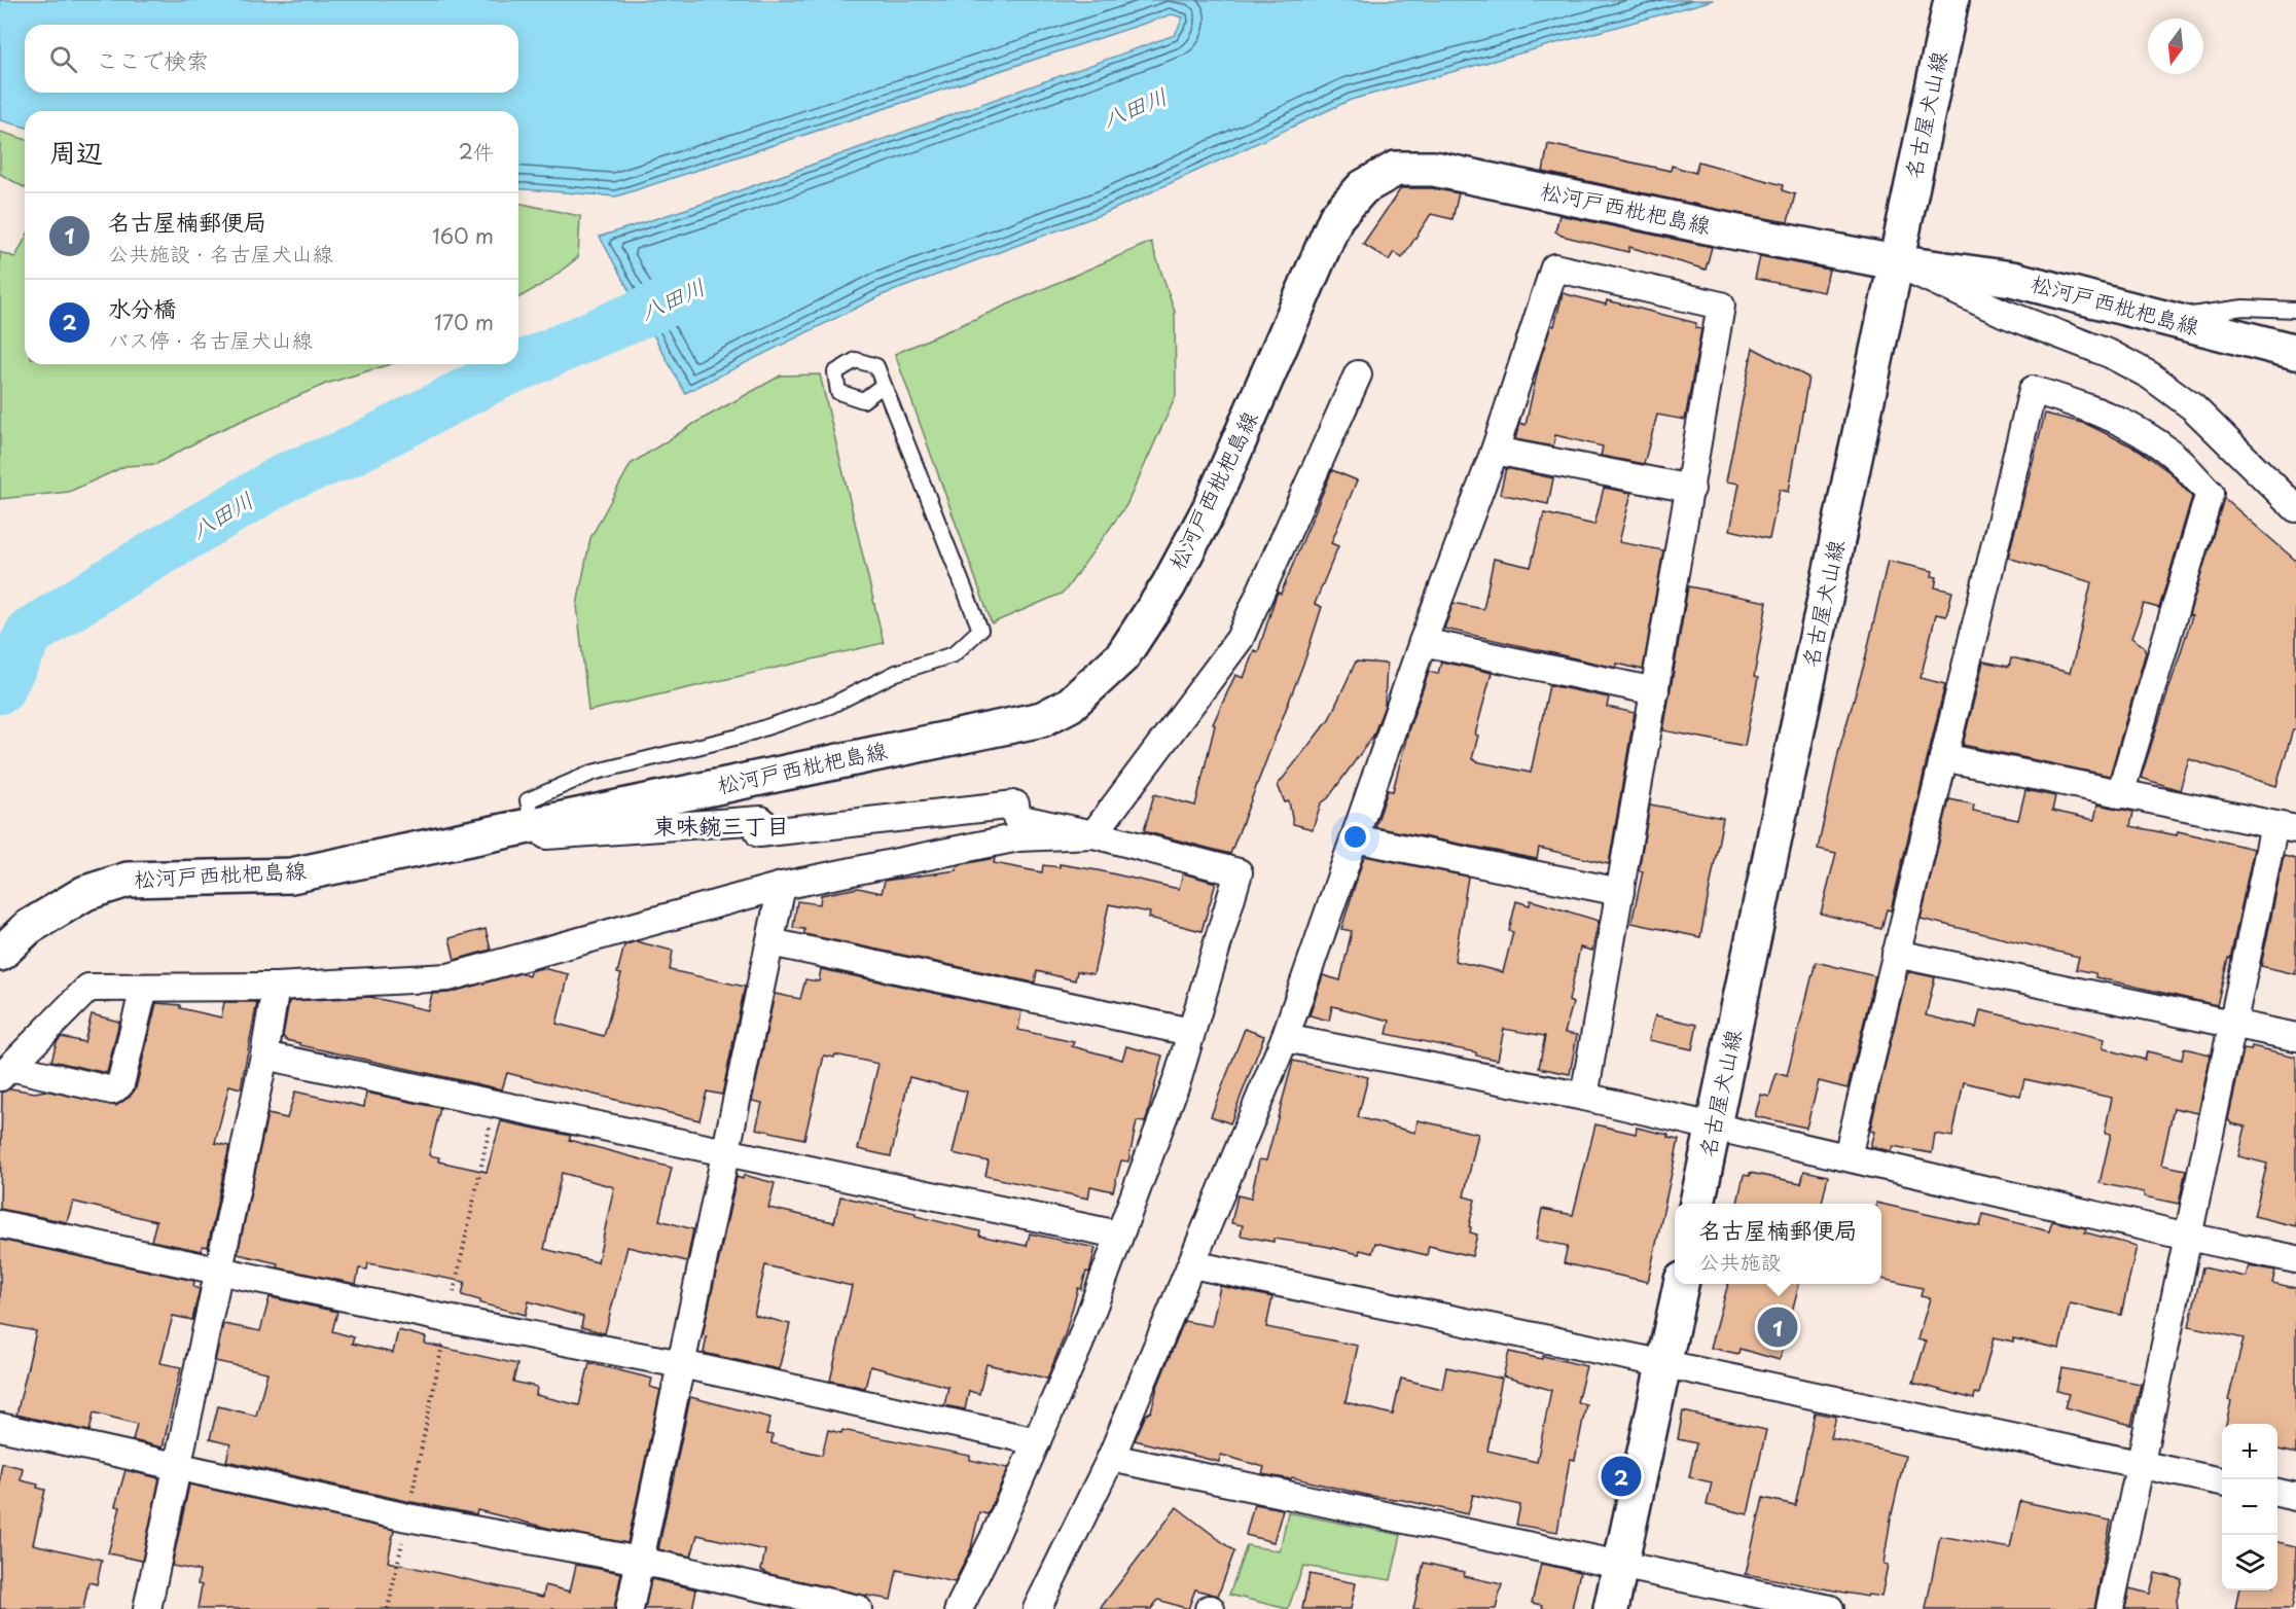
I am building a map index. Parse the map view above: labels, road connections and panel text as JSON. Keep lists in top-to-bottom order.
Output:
{
  "streets": {
    "main road": ["名古屋犬山線", "松河戸西枇杷島線"]
  },
  "crossings": [
    ["名古屋犬山線", "松河戸西枇杷島線"]
  ],
  "districts": ["東味鋺三丁目"],
  "water": ["八田川"],
  "north": "bottom",
  "page": {
    "search": "ここで検索",
    "heading": ["周辺", "2件"],
    "list": [
      {
        "mark": "1",
        "name": "名古屋楠郵便局",
        "note": "公共施設 · 名古屋犬山線",
        "value": "160 m"
      },
      {
        "mark": "2",
        "name": "水分橋",
        "note": "バス停 · 名古屋犬山線",
        "value": "170 m"
      }
    ],
    "popup": ["名古屋楠郵便局", "公共施設"],
    "pins": ["1", "2"],
    "map_buttons": ["+", "−"]
  }
}
